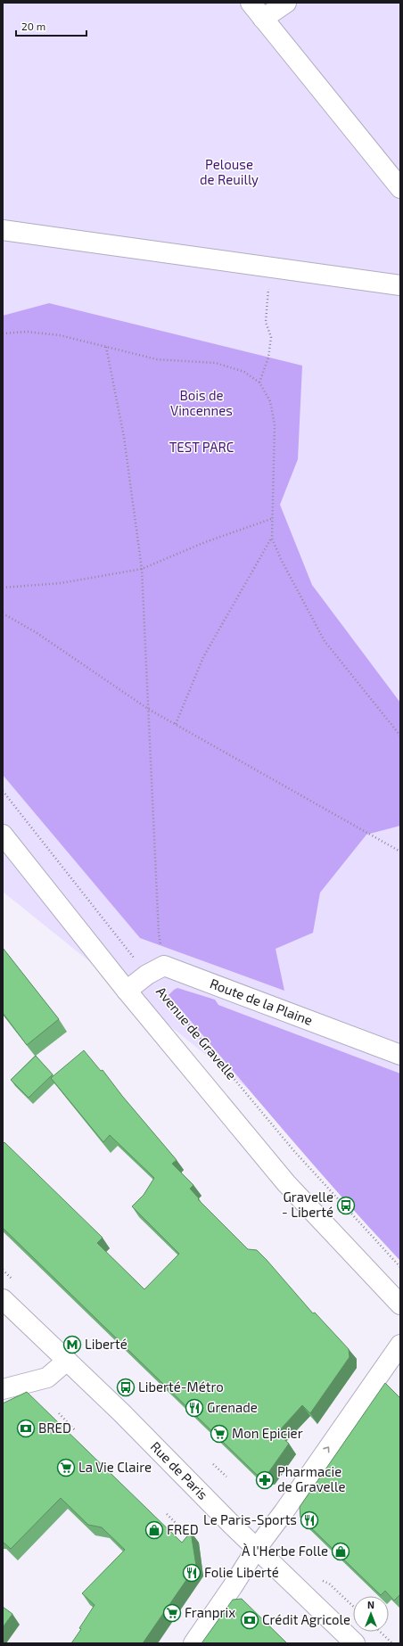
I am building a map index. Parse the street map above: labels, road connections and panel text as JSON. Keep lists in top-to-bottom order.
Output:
{
  "streets": {
    "street": ["Route de la Plaine", "Avenue de Gravelle", "Rue de Paris"]
  },
  "parks": ["Pelouse de Reuilly", "Bois de Vincennes", "TEST PARC"],
  "places": {
    "bus stop": ["Gravelle - Liberté", "Liberté-Métro"],
    "metro station": ["Liberté"],
    "restaurant": ["Grenade", "Le Paris-Sports", "Folie Liberté"],
    "bank": ["BRED", "Crédit Agricole"],
    "supermarket": ["Mon Epicier", "La Vie Claire", "Franprix"],
    "pharmacy": ["Pharmacie de Gravelle"],
    "shop": ["FRED", "À l'Herbe Folle"]
  },
  "scale_bar": "20 m",
  "north": "top"
}
